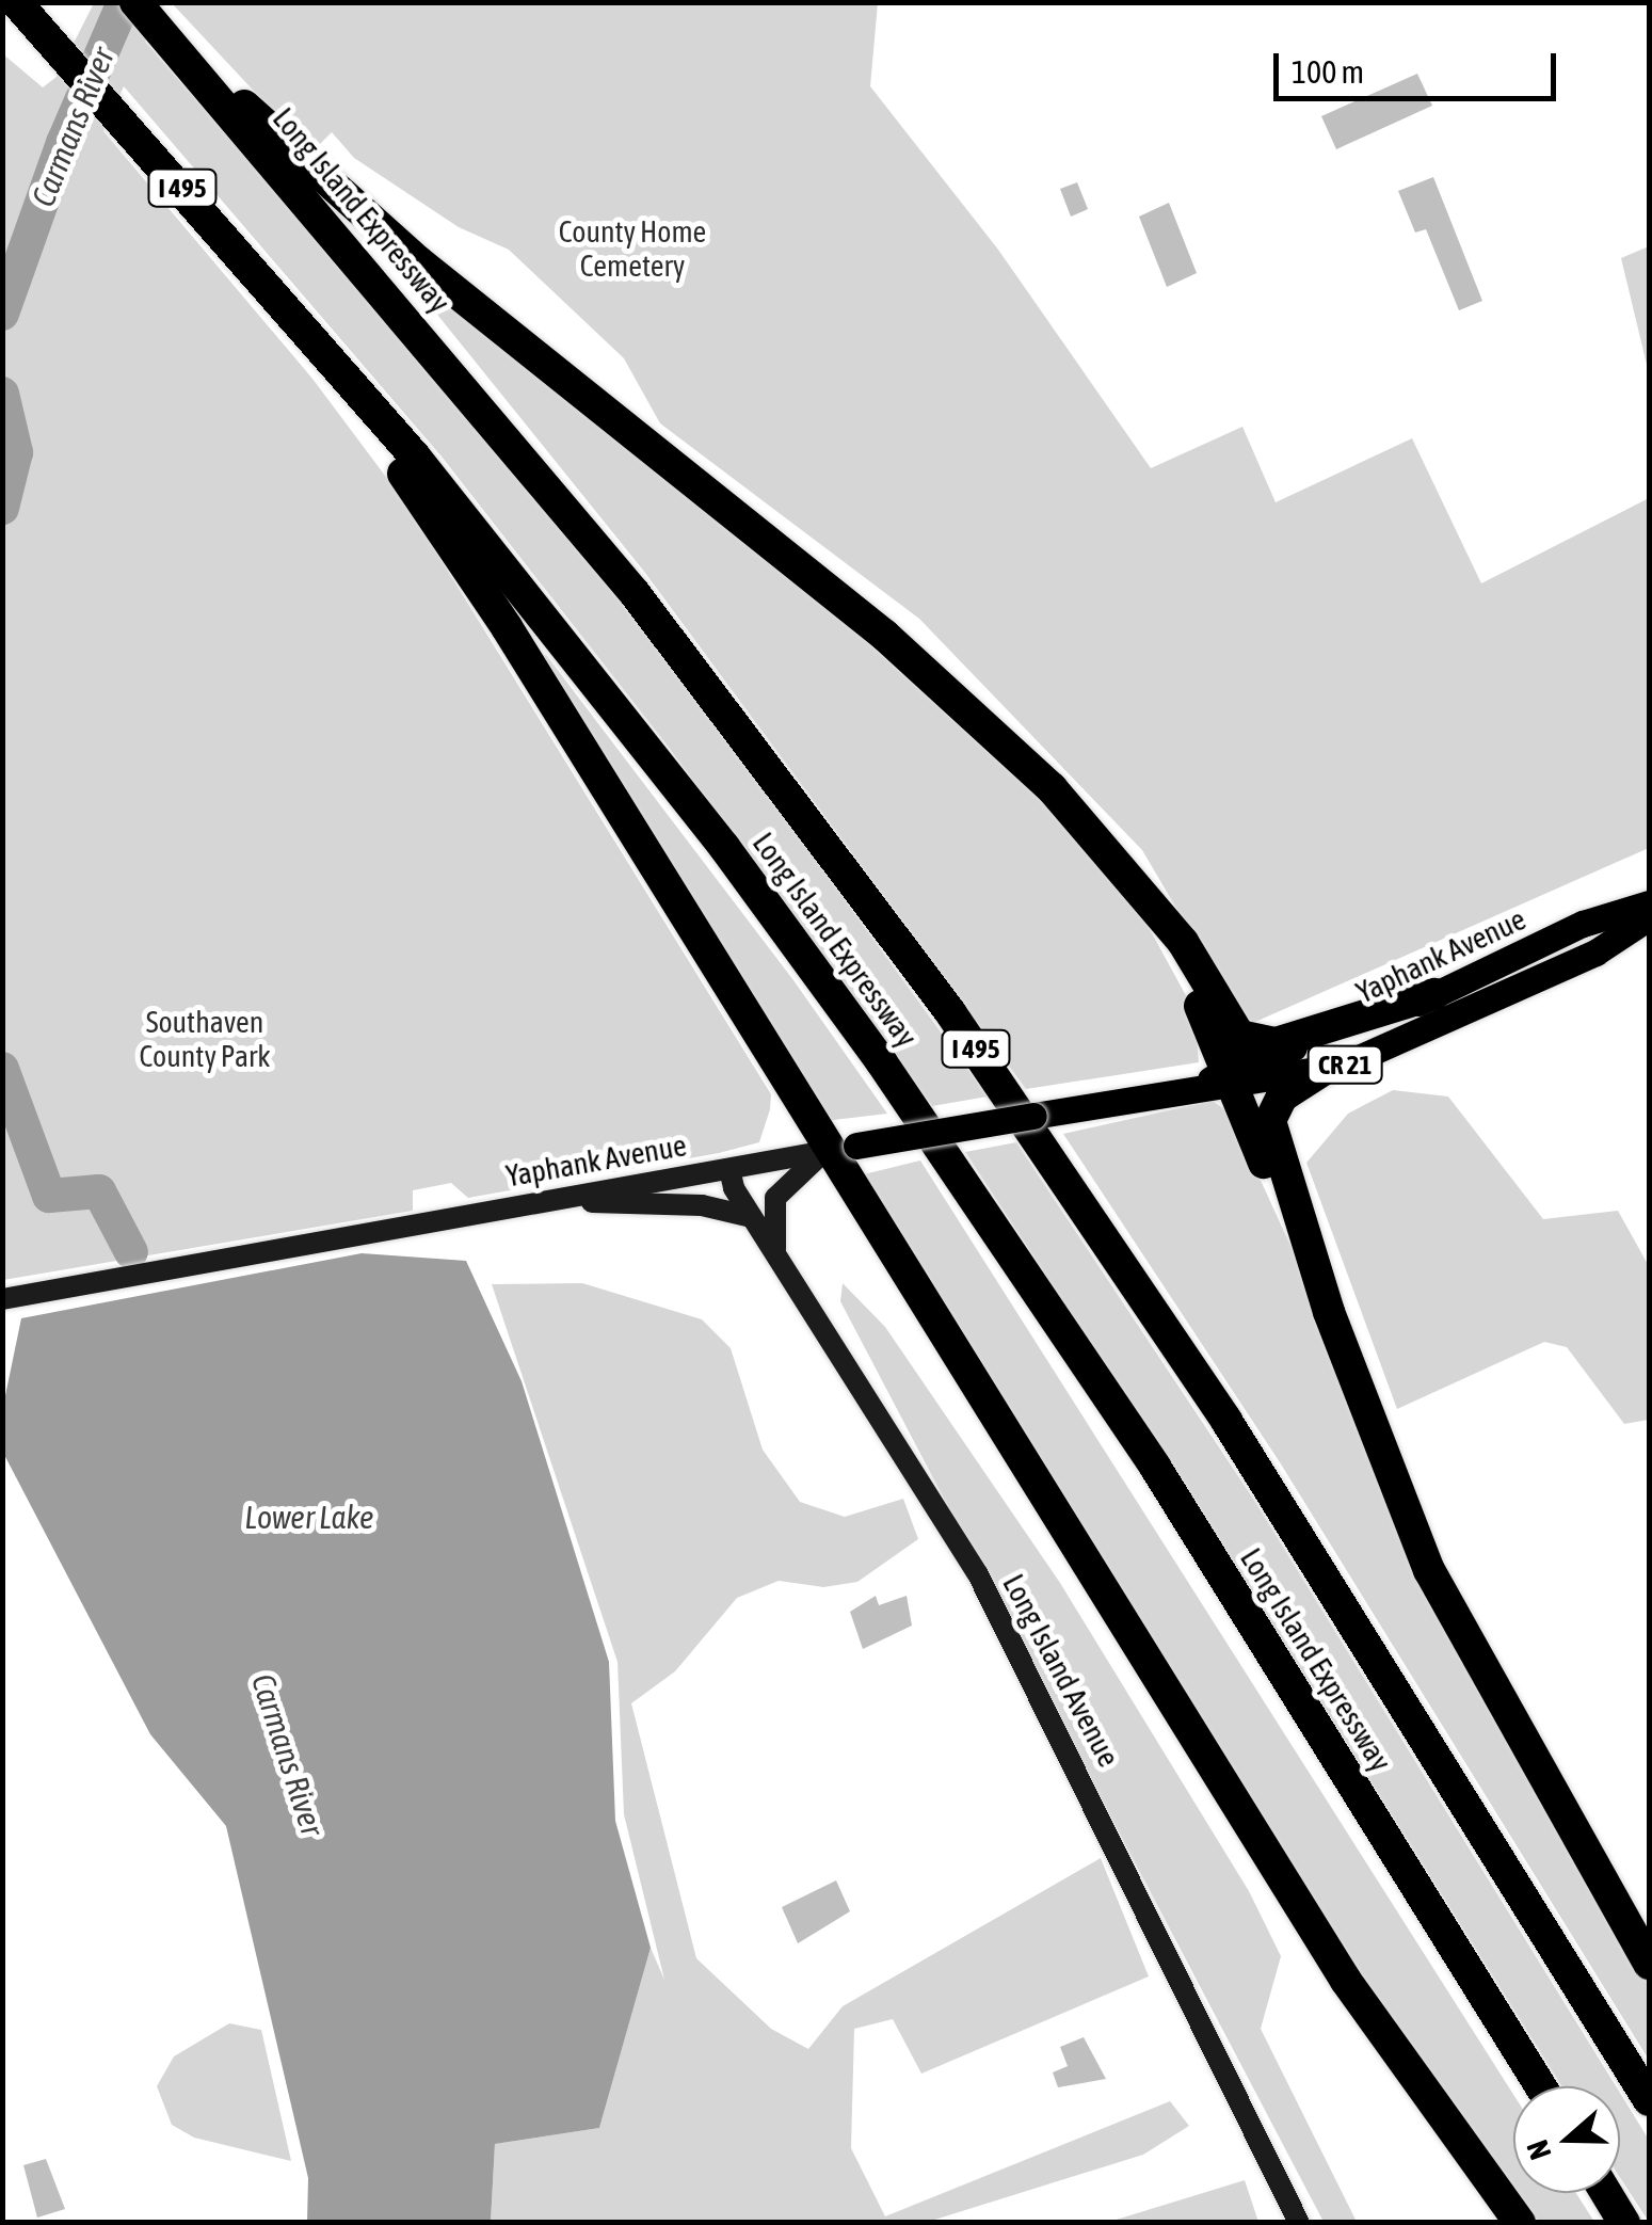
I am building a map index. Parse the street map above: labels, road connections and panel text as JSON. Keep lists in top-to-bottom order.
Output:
{
  "streets": {
    "highway": ["I 495", "Long Island Expressway"],
    "main road": ["Yaphank Avenue", "CR 21"],
    "street": ["Long Island Avenue"]
  },
  "crossings": [
    ["Yaphank Avenue", "Long Island Avenue"]
  ],
  "water": ["Carmans River", "Lower Lake"],
  "parks": ["County Home Cemetery", "Southaven County Park"],
  "scale_bar": "100 m",
  "north": "left"
}
